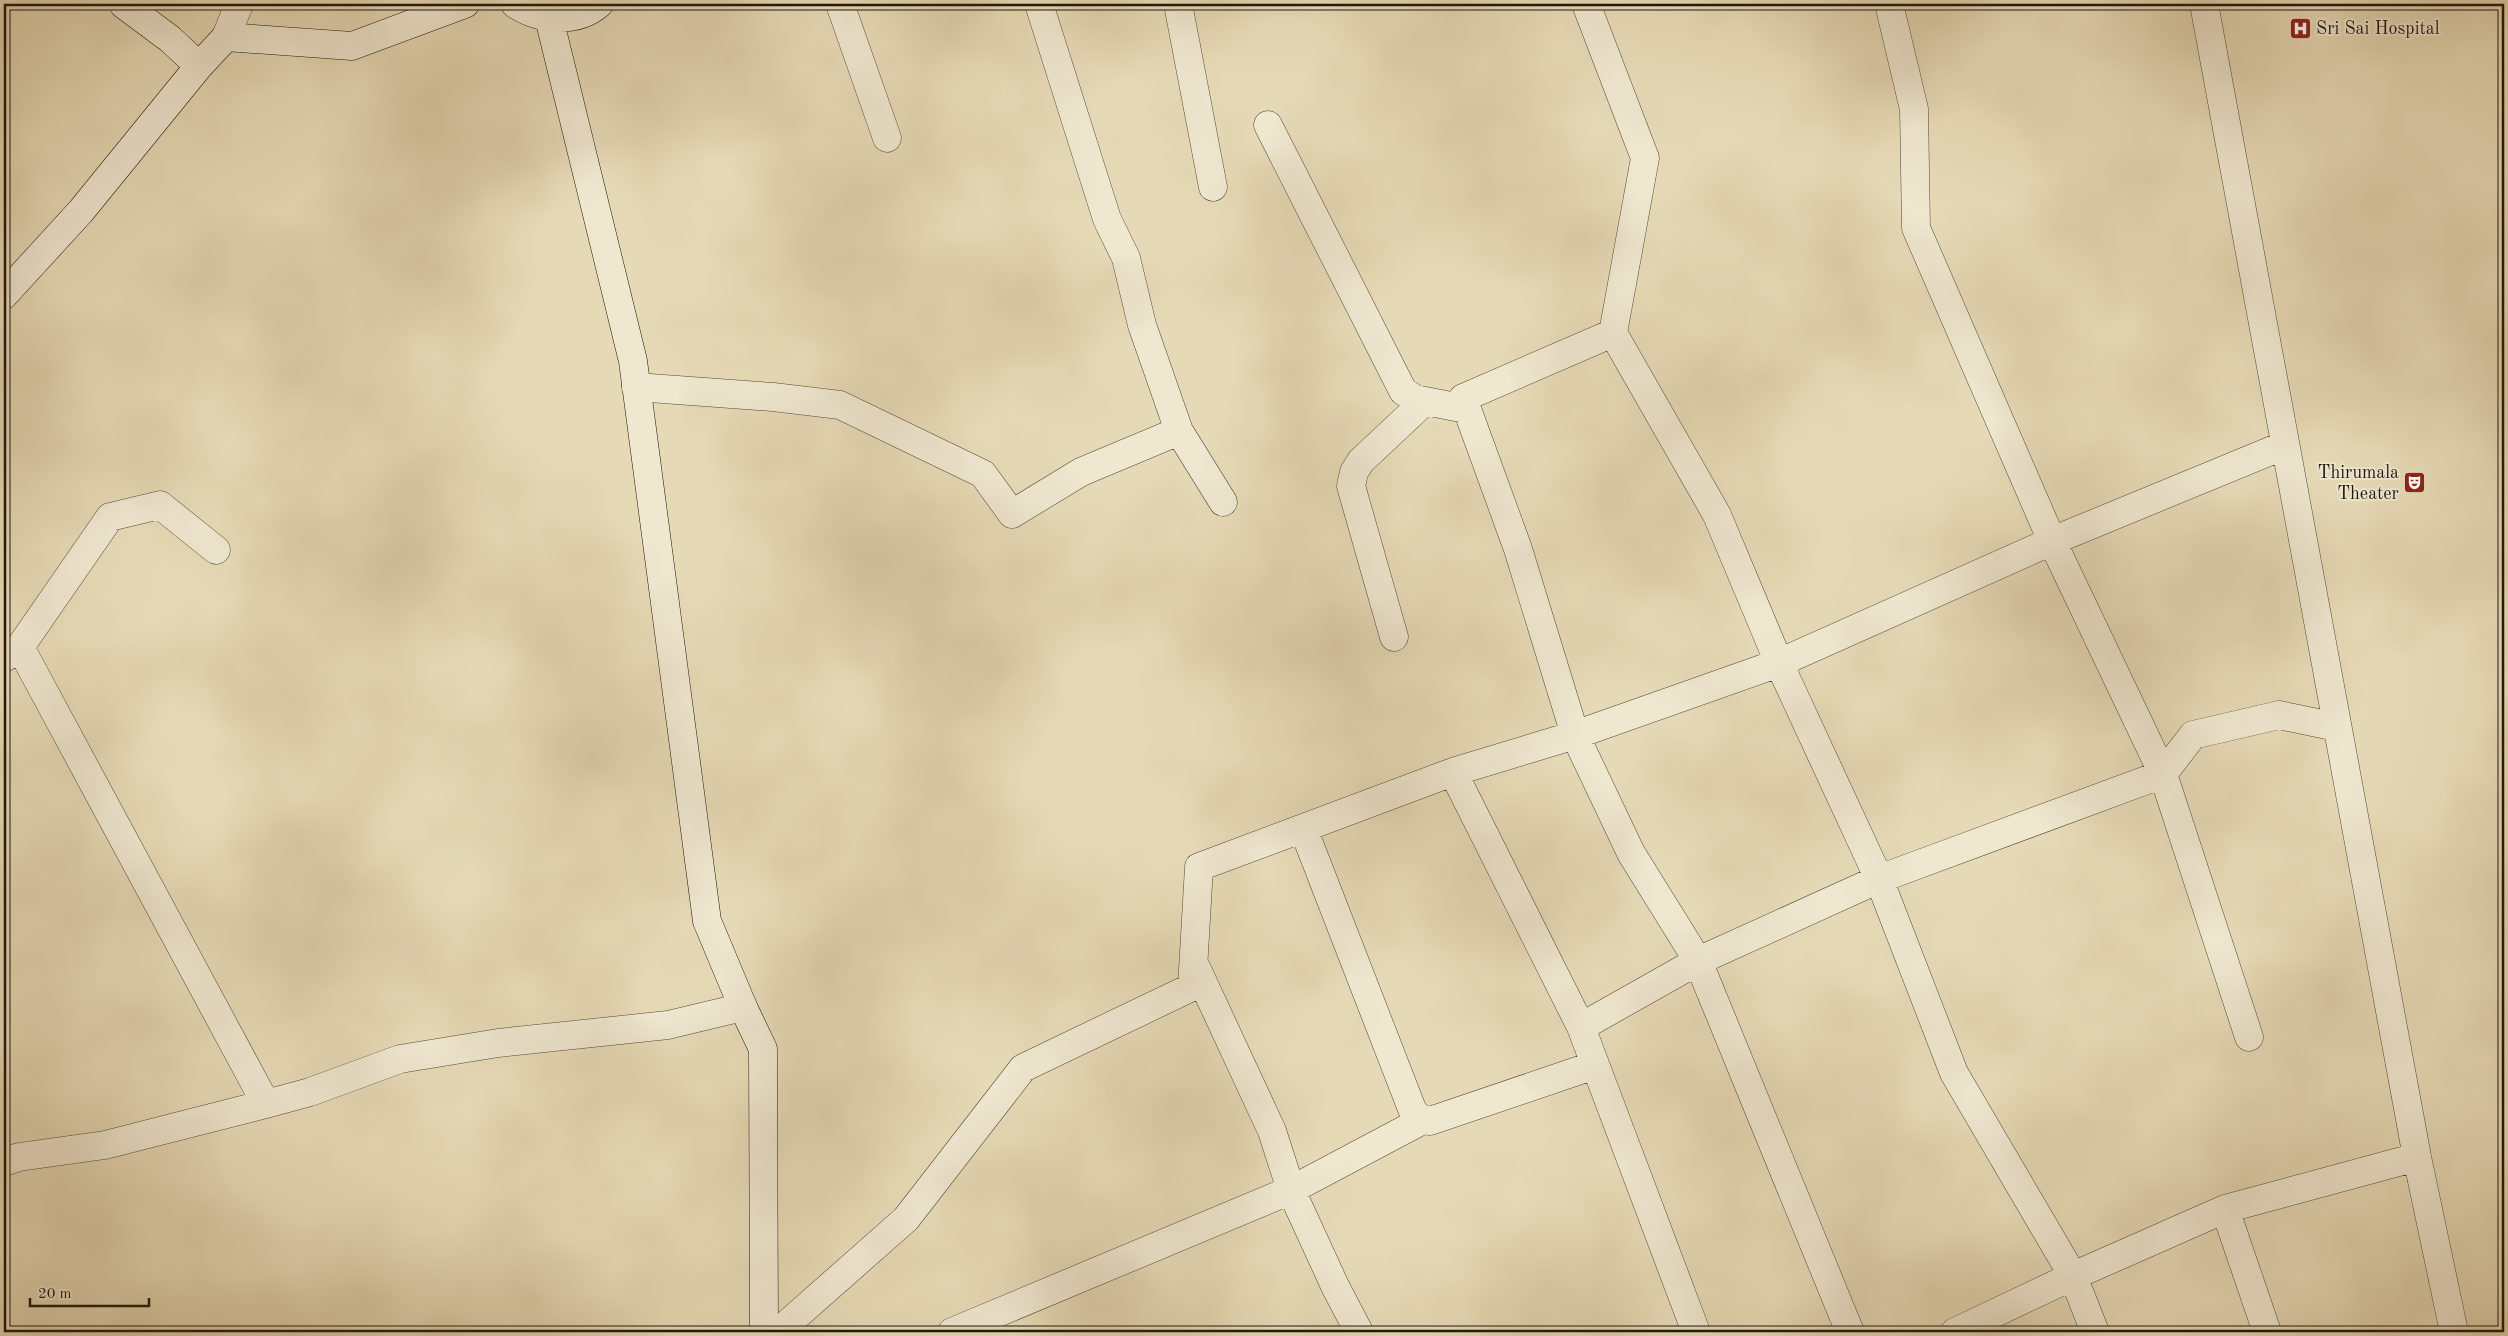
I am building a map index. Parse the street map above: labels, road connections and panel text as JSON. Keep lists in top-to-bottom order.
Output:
{
  "places": {
    "hospital": ["Sri Sai Hospital"],
    "theatre": ["Thirumala Theater"]
  },
  "scale_bar": "20 m"
}
